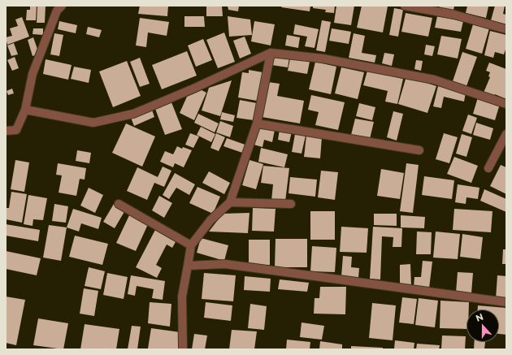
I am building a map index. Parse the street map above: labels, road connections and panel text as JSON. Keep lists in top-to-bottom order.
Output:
{
  "north": "top"
}
